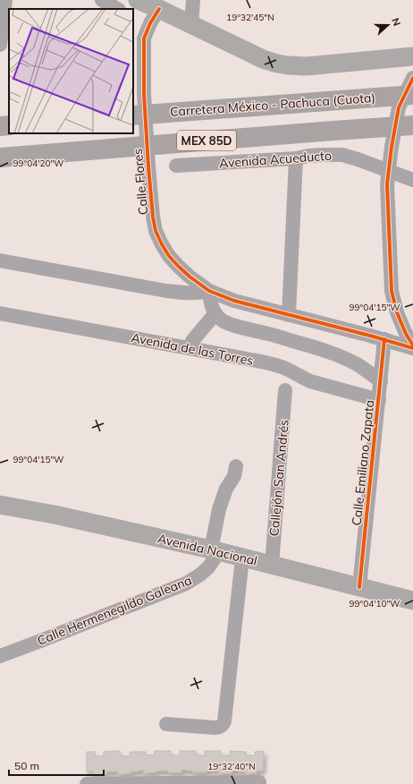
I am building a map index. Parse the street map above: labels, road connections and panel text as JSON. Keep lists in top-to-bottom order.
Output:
{
  "streets": {
    "highway": ["Carretera México - Pachuca (Cuota)", "MEX 85D"],
    "main road": ["Avenida Nacional"],
    "street": [
      "Avenida Acueducto",
      "Calle Flores",
      "Avenida de las Torres",
      "Calle Emiliano Zapata",
      "Callejón San Andrés",
      "Calle Hermenegildo Galeana"
    ]
  },
  "crossings": [
    ["Avenida de las Torres", "Calle Emiliano Zapata"],
    ["Calle Emiliano Zapata", "Avenida Nacional"],
    ["Callejón San Andrés", "Avenida Nacional"],
    ["Avenida Nacional", "Calle Hermenegildo Galeana"]
  ],
  "scale_bar": "50 m",
  "north": "right",
  "coordinates": [
    "19°32'45\"N",
    "99°04'20\"W",
    "99°04'15\"W",
    "99°04'10\"W",
    "19°32'40\"N"
  ]
}
